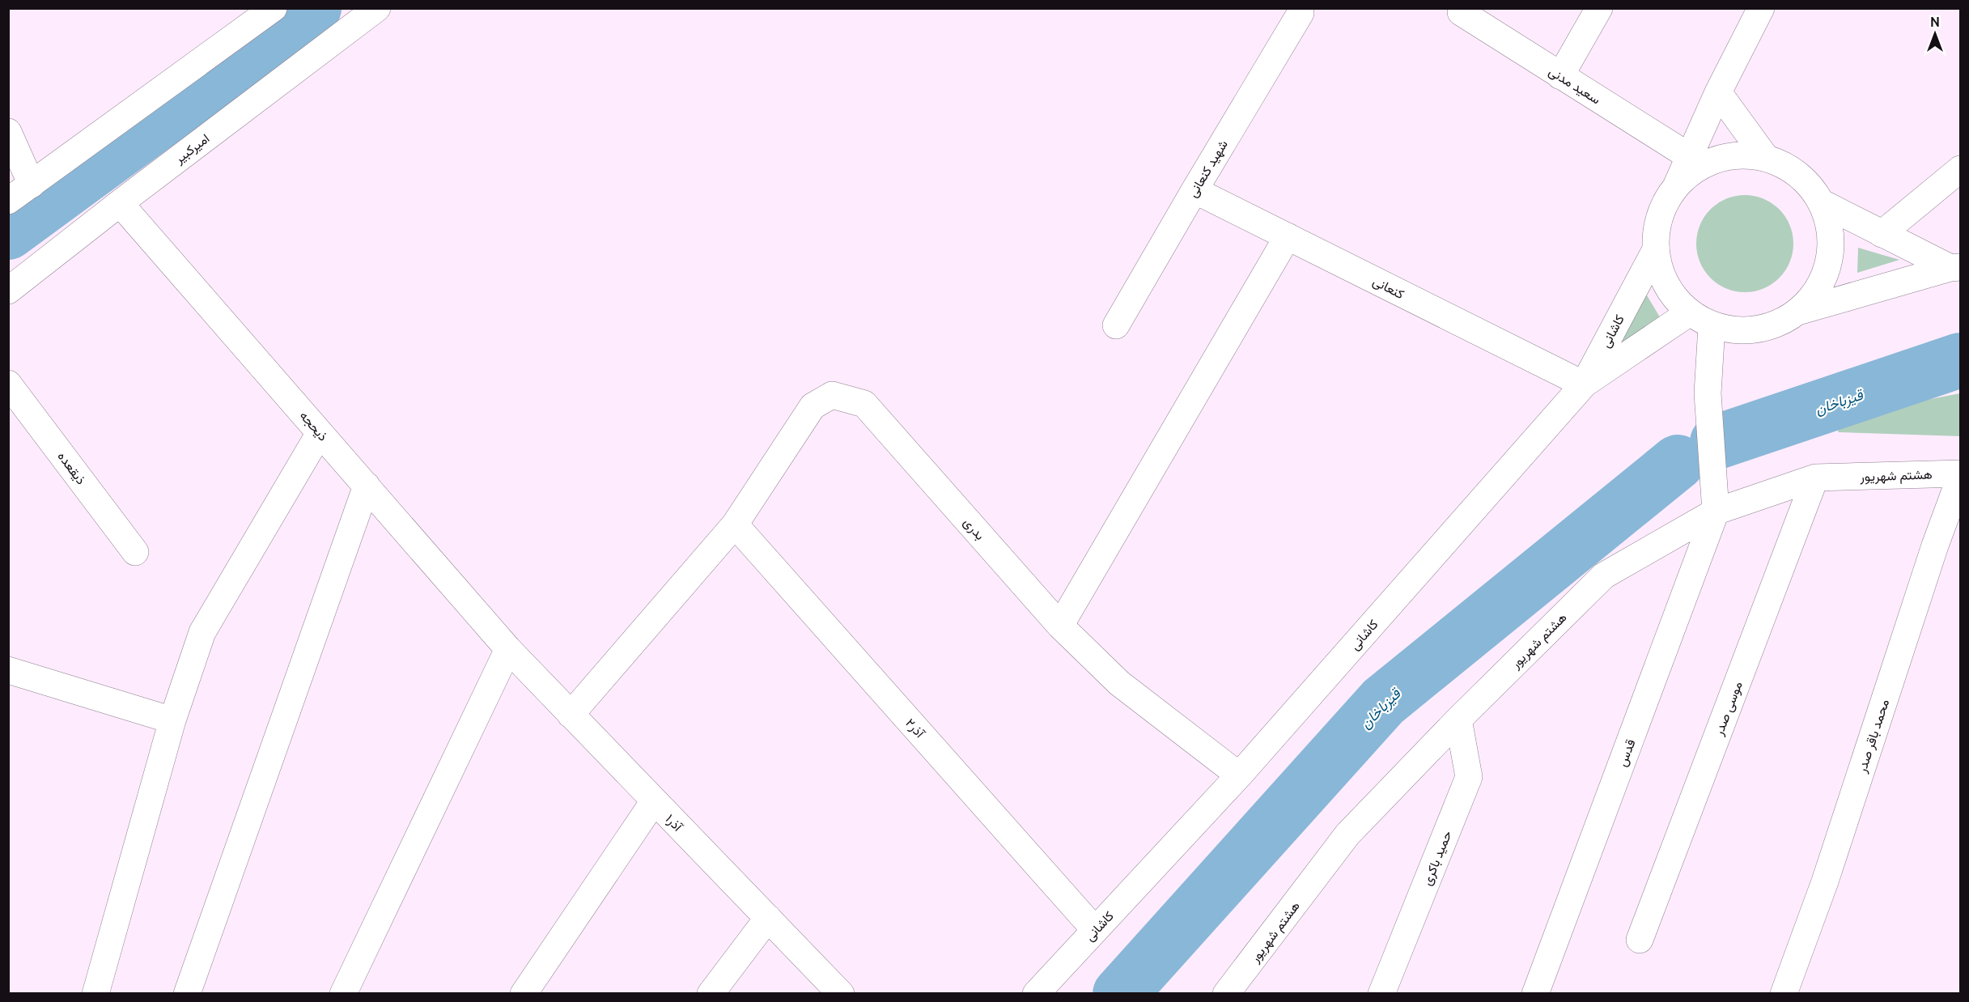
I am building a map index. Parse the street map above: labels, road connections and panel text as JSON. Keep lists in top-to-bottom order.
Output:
{
  "streets": {
    "street": [
      "سعید مدنی",
      "امیرکبیر",
      "شهید کنعانی",
      "کنعانی",
      "کاشانی",
      "ذیحجه",
      "ذیقعده",
      "هشتم شهریور",
      "بدری",
      "موسی صدر",
      "آذر۲",
      "محمد باقر صدر",
      "قدس",
      "آذر۱",
      "حمید باکری"
    ]
  },
  "crossings": [
    ["امیرکبیر", "ذیحجه"],
    ["شهید کنعانی", "کنعانی"],
    ["کنعانی", "کاشانی"],
    ["کاشانی", "بدری"],
    ["کاشانی", "آذر۲"],
    ["ذیحجه", "آذر۱"],
    ["هشتم شهریور", "موسی صدر"],
    ["هشتم شهریور", "قدس"],
    ["هشتم شهریور", "حمید باکری"],
    ["بدری", "آذر۲"],
    ["بدری", "آذر۱"]
  ],
  "water": ["قیزباخان"],
  "north": "top"
}
